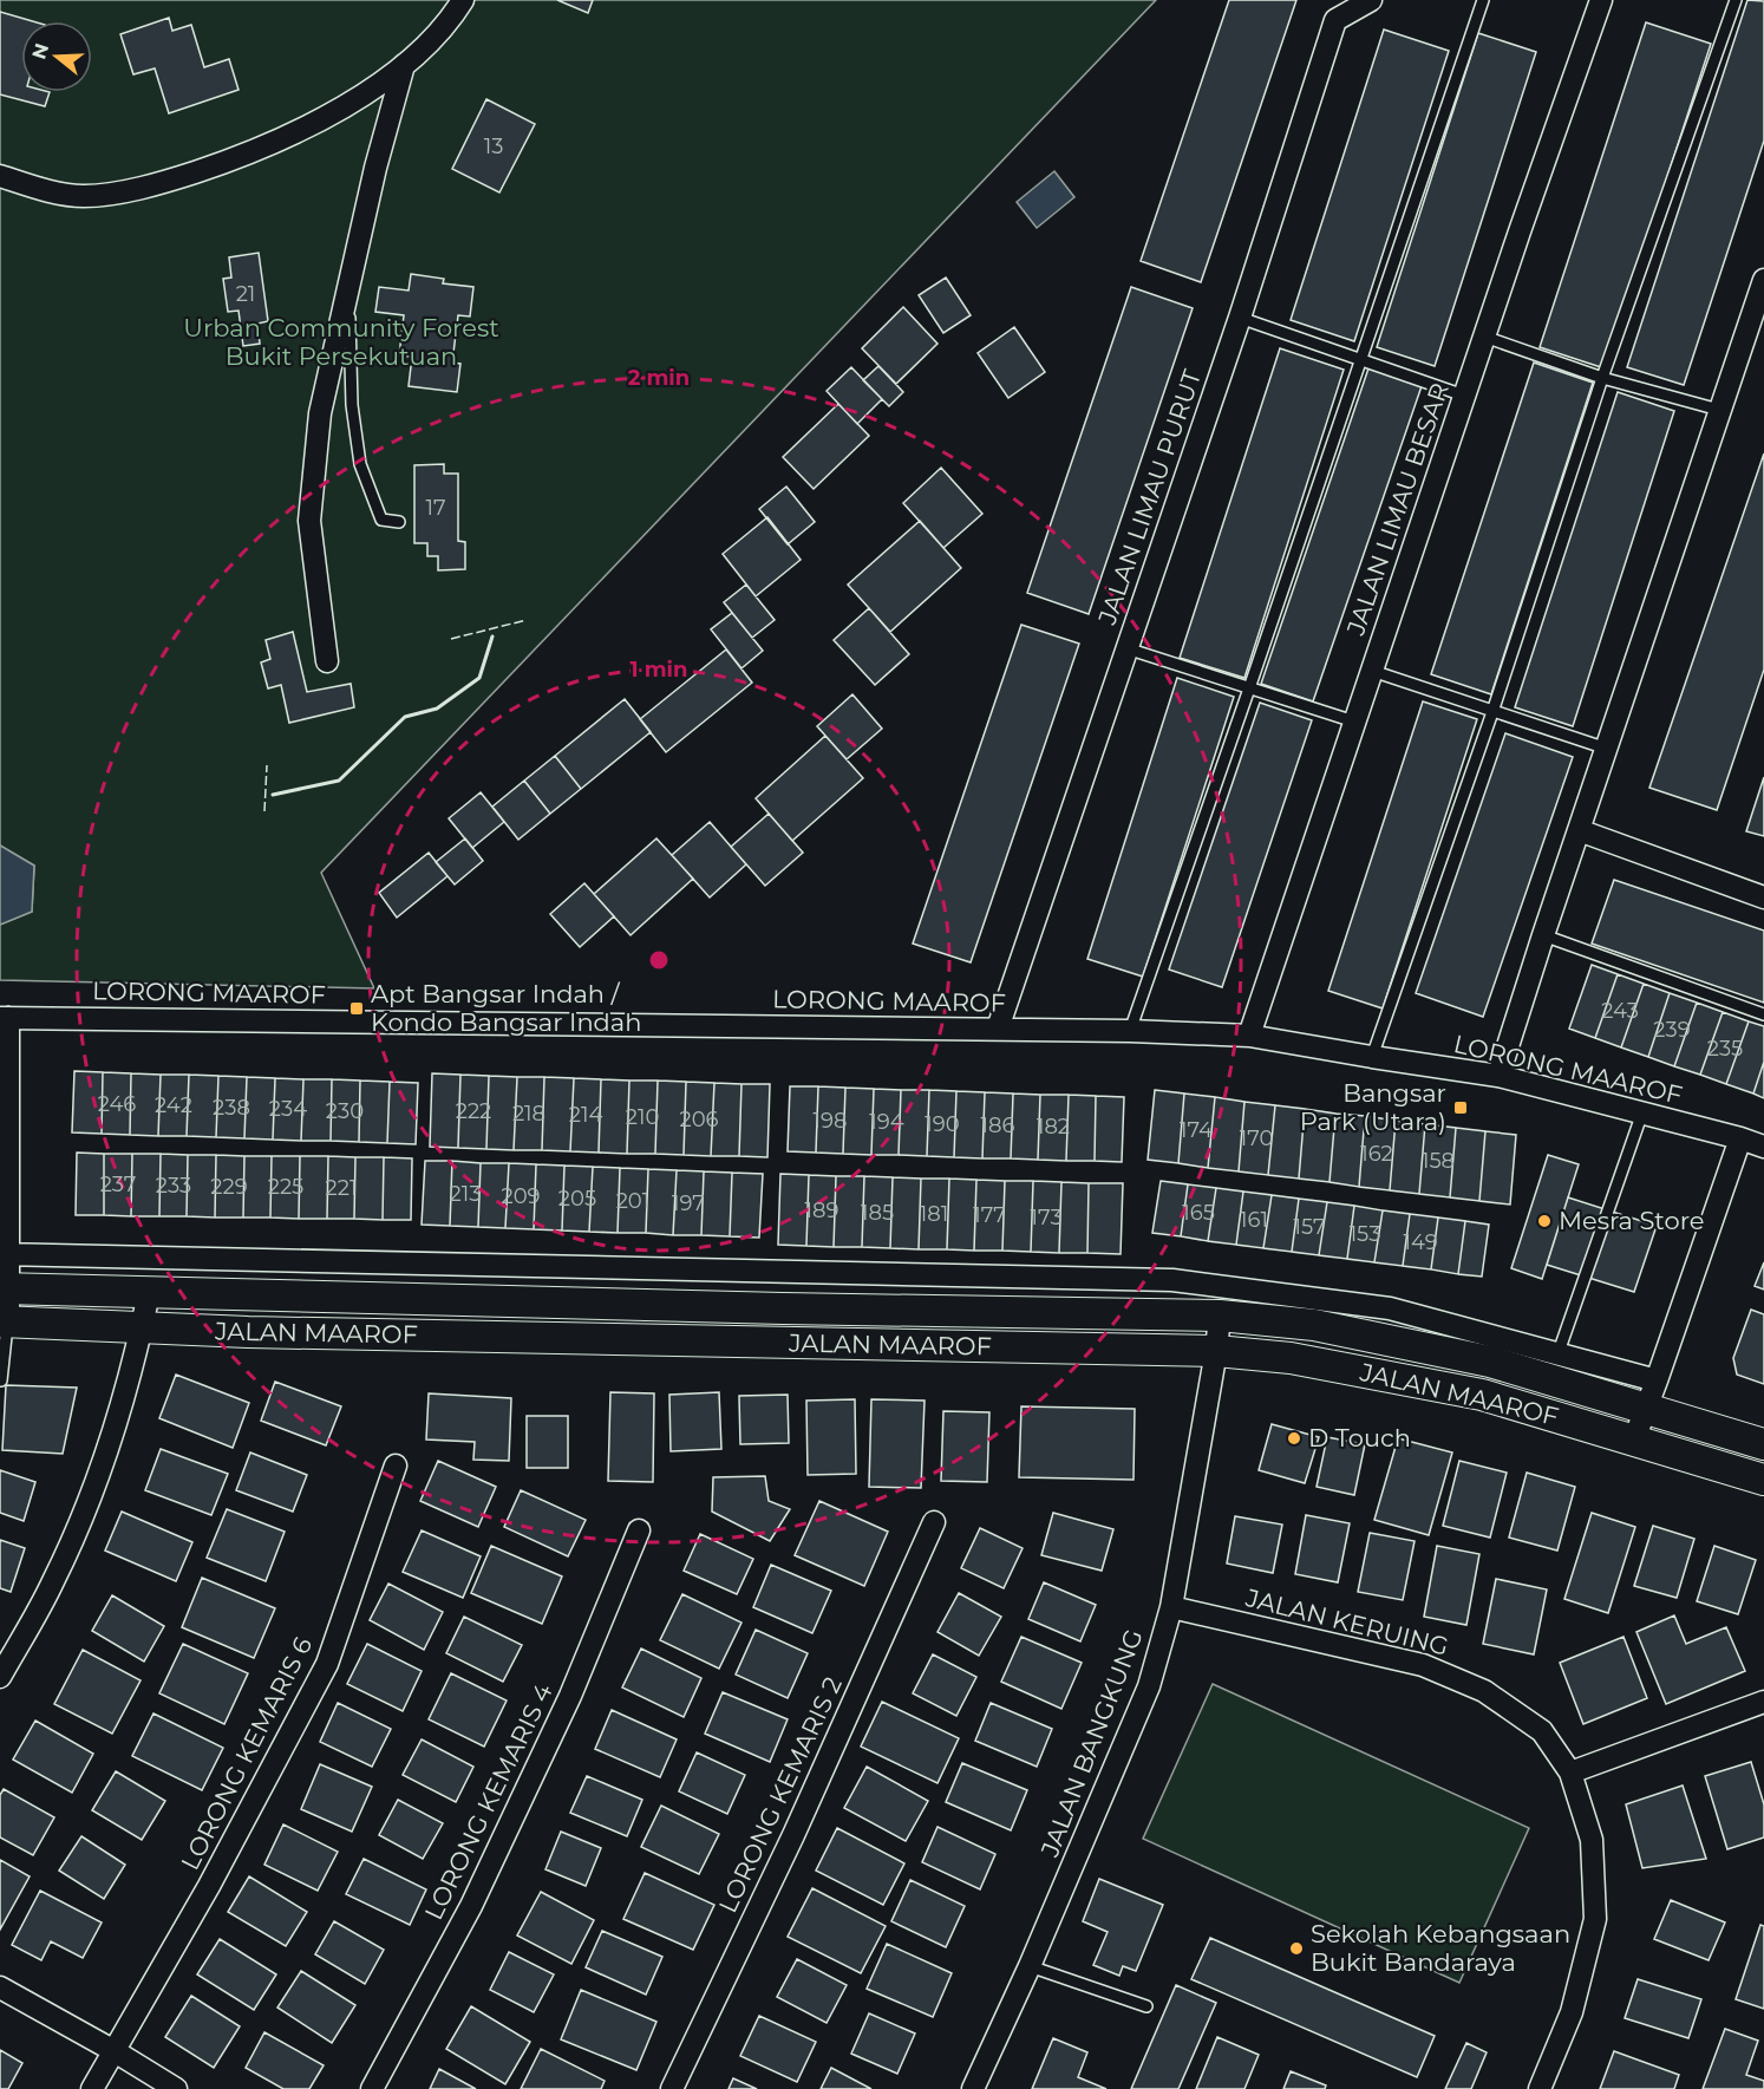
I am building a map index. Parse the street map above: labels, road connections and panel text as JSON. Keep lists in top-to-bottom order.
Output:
{
  "streets": {
    "main road": ["JALAN MAAROF"],
    "street": [
      "JALAN LIMAU PURUT",
      "JALAN LIMAU BESAR",
      "LORONG MAAROF",
      "JALAN KERUING",
      "JALAN BANGKUNG",
      "LORONG KEMARIS 6",
      "LORONG KEMARIS 2",
      "LORONG KEMARIS 4"
    ]
  },
  "crossings": [
    ["JALAN LIMAU PURUT", "LORONG MAAROF"],
    ["JALAN LIMAU BESAR", "LORONG MAAROF"],
    ["JALAN MAAROF", "JALAN BANGKUNG"],
    ["JALAN KERUING", "JALAN BANGKUNG"]
  ],
  "parks": ["Urban Community Forest Bukit Persekutuan"],
  "places": {
    "transit": ["Apt Bangsar Indah / Kondo Bangsar Indah", "Bangsar Park (Utara)"],
    "other": ["Mesra Store", "D Touch", "Sekolah Kebangsaan Bukit Bandaraya"]
  },
  "house_numbers": [
    "13",
    "21",
    "17",
    "243",
    "239",
    "235",
    "246",
    "242",
    "238",
    "234",
    "230",
    "222",
    "218",
    "214",
    "210",
    "206",
    "198",
    "194",
    "190",
    "186",
    "182",
    "174",
    "170",
    "162",
    "158",
    "237",
    "233",
    "229",
    "225",
    "221",
    "213",
    "209",
    "205",
    "201",
    "197",
    "189",
    "185",
    "165",
    "181",
    "177",
    "173",
    "161",
    "157",
    "153",
    "149"
  ],
  "north": "left",
  "rings": ["2 min", "1 min"]
}
